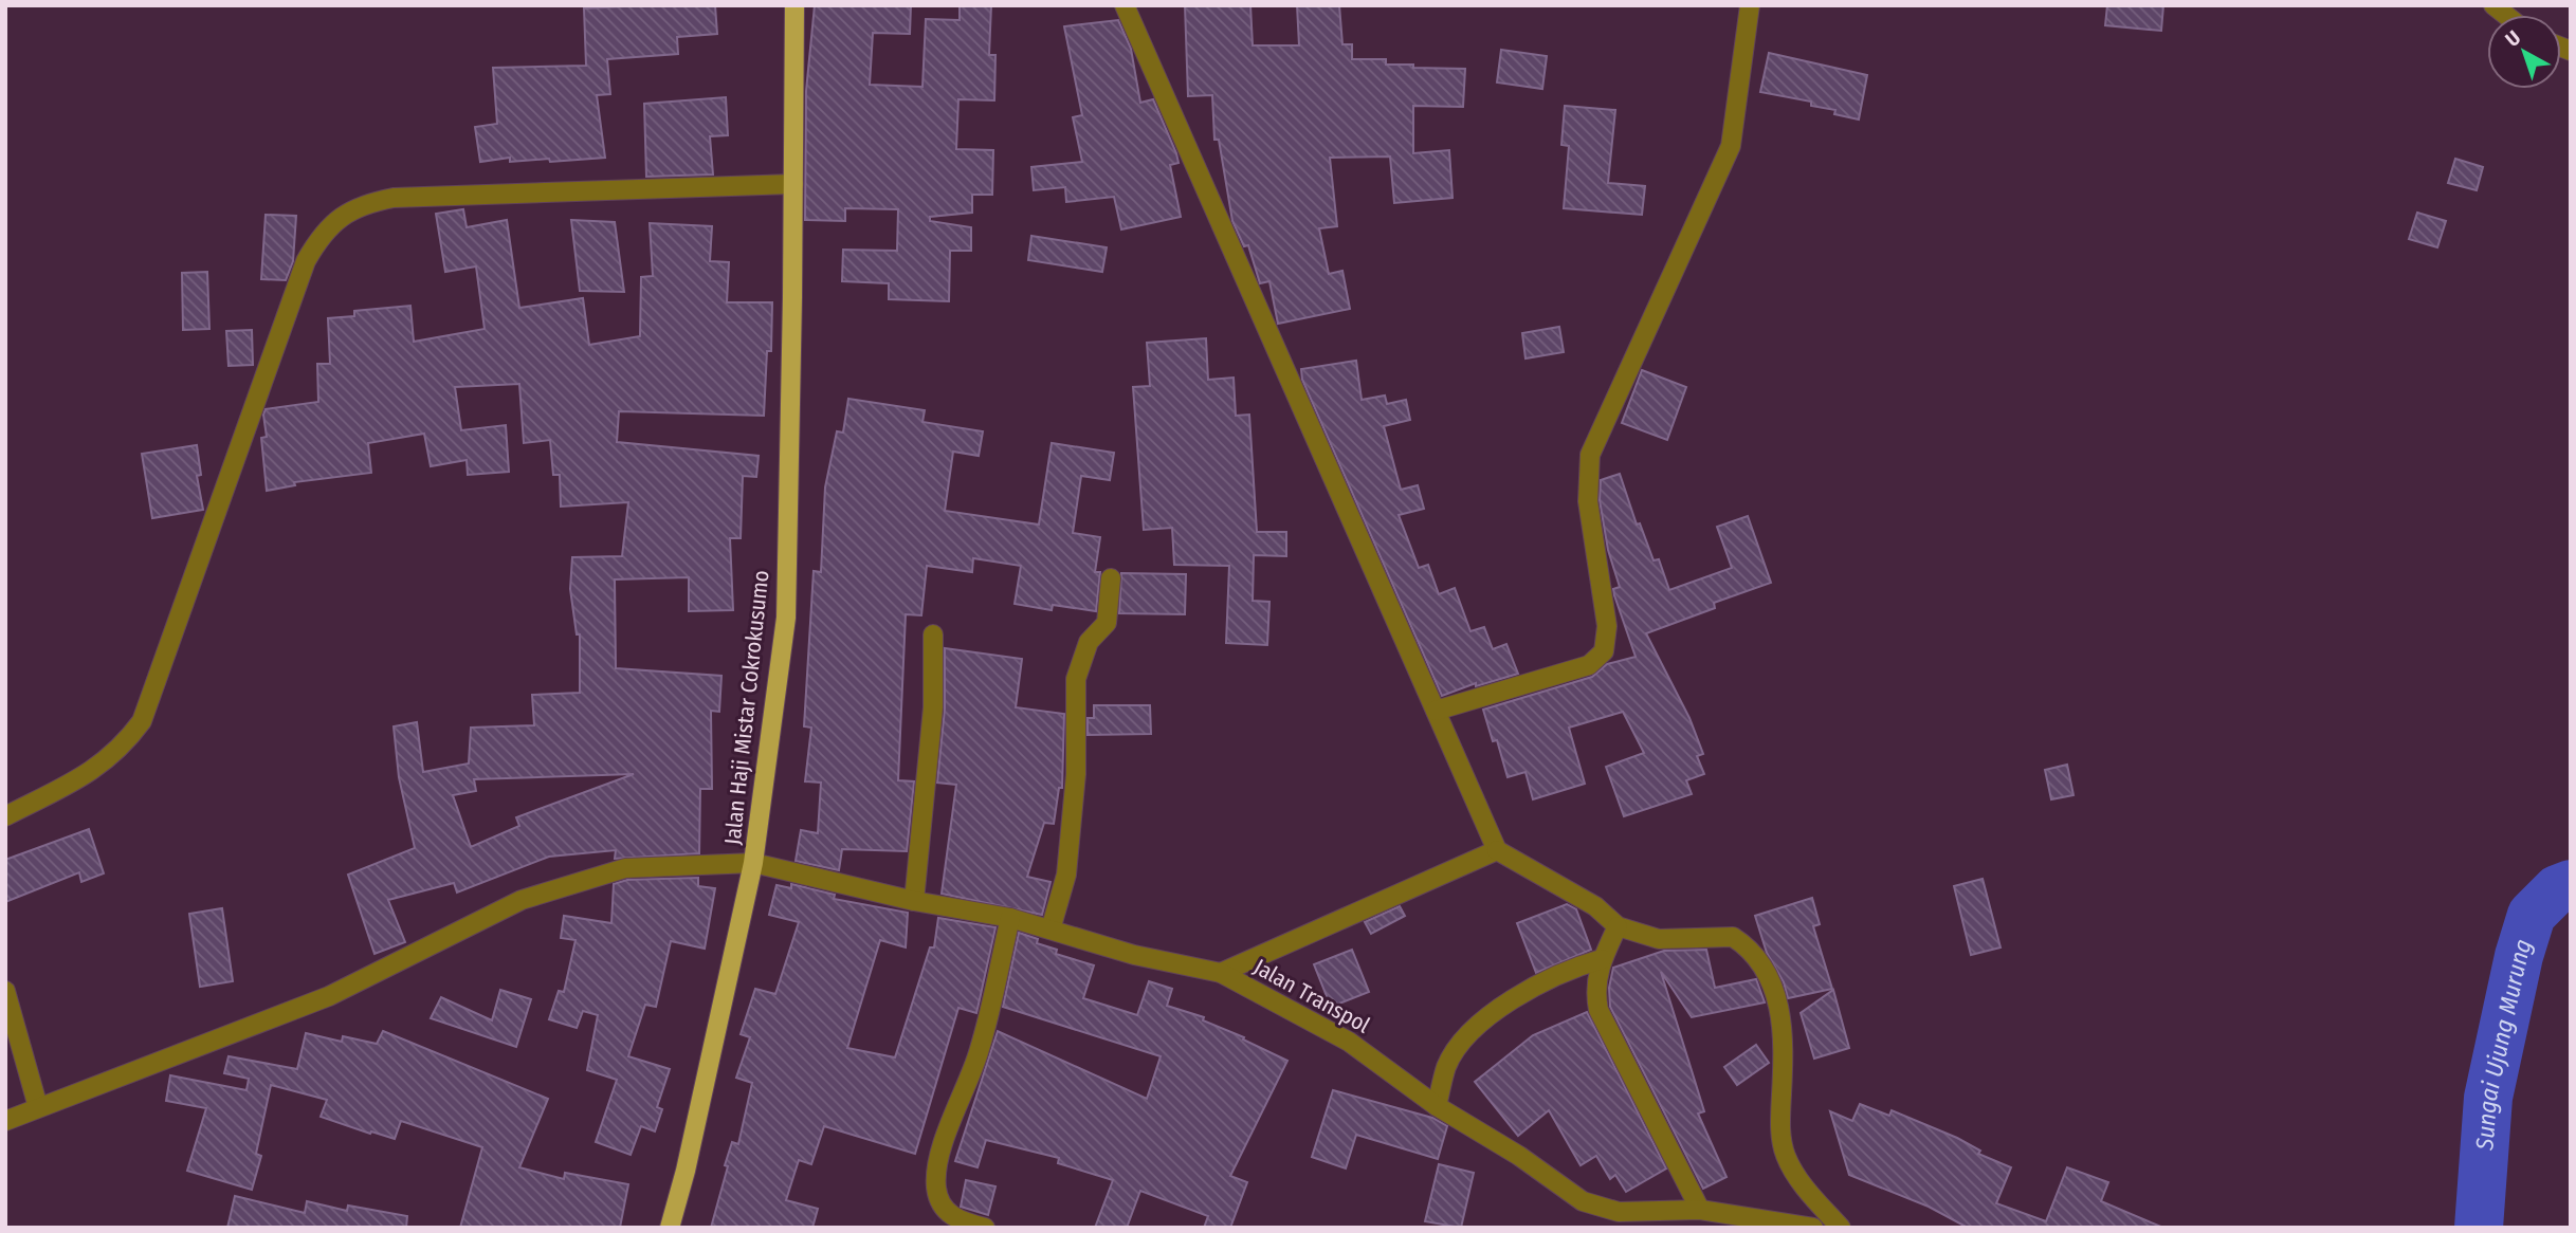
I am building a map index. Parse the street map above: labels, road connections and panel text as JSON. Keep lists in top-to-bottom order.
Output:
{
  "streets": {
    "main road": ["Jalan Haji Mistar Cokrokusumo"],
    "street": ["Jalan Transpol"]
  },
  "crossings": [
    ["Jalan Haji Mistar Cokrokusumo", "Jalan Transpol"]
  ],
  "water": ["Sungai Ujung Murung"],
  "north": "top left"
}
